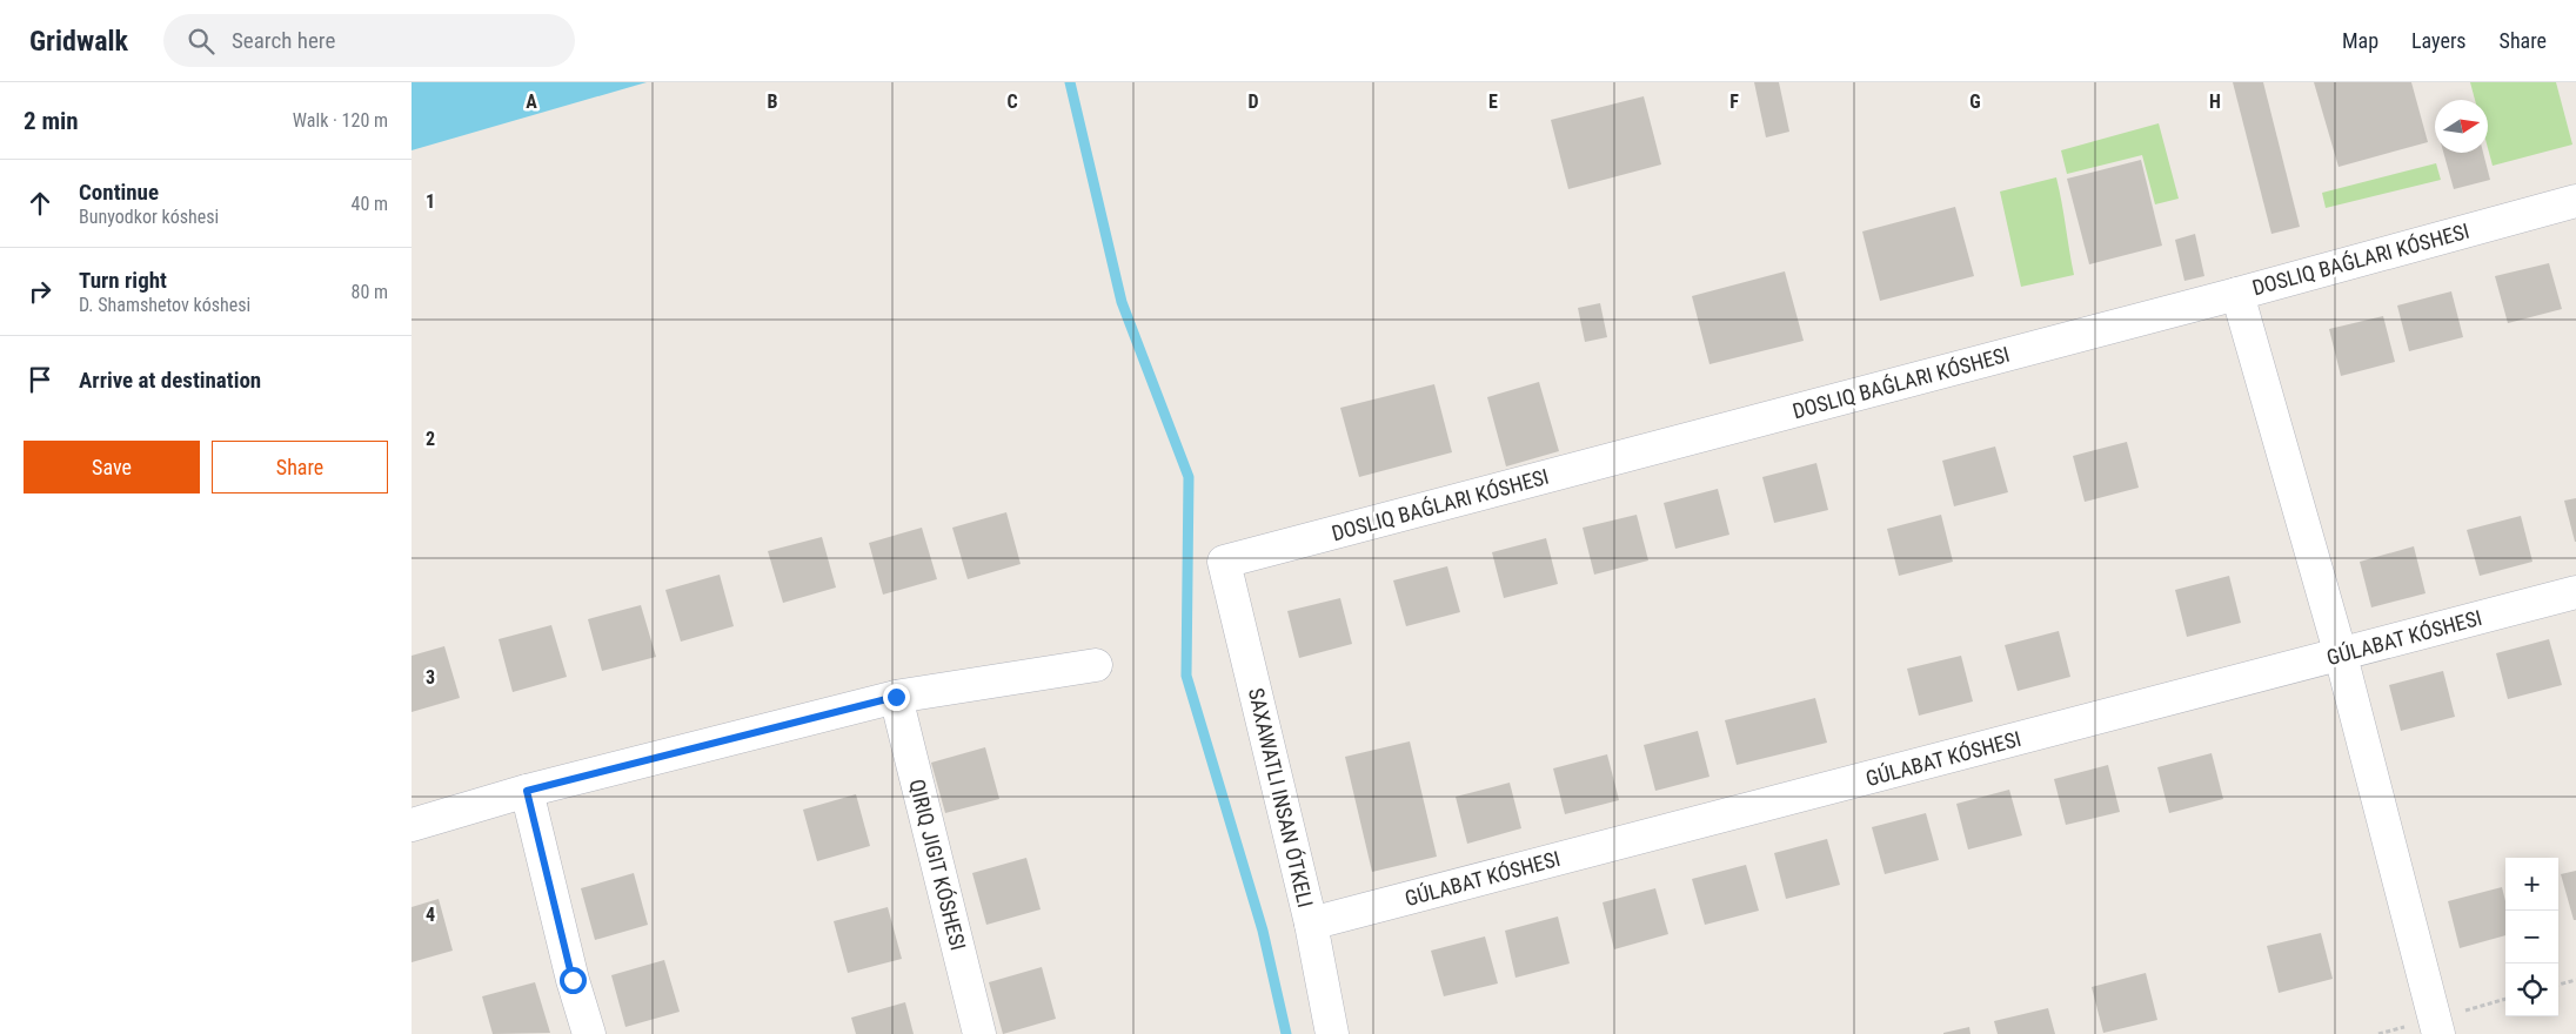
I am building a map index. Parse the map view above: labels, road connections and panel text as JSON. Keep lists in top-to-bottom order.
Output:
{
  "streets": {
    "street": ["GÚLABAT KÓSHESI"]
  },
  "north": "right",
  "page": {
    "header": "Gridwalk",
    "search": "Search here",
    "nav": ["Map", "Layers", "Share"],
    "heading": ["2 min", "Walk · 120 m"],
    "list": [
      ["Continue", "Bunyodkor kóshesi", "40 m"],
      ["Turn right", "D. Shamshetov kóshesi", "80 m"],
      "Arrive at destination"
    ],
    "buttons": ["Save", "Share"],
    "map_buttons": ["+", "−"]
  },
  "grid": {
    "columns": [
      "A",
      "B",
      "C",
      "D",
      "E",
      "F",
      "G",
      "H"
    ],
    "rows": [
      "1",
      "2",
      "3",
      "4"
    ]
  }
}
